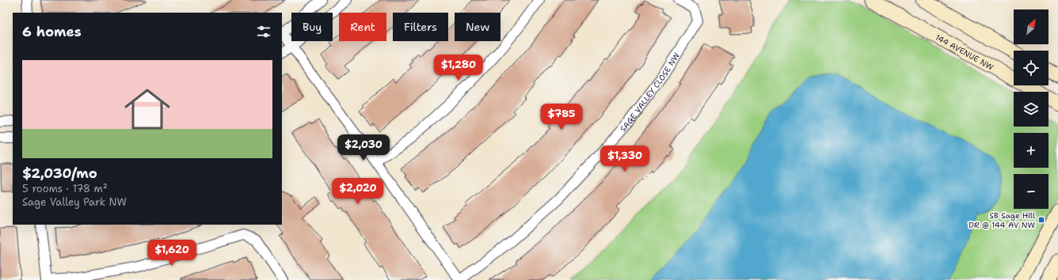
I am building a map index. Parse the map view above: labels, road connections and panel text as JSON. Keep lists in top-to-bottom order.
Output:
{
  "streets": {
    "main road": ["144 AVENUE NW"],
    "street": ["SAGE VALLEY CLOSE NW"]
  },
  "places": {
    "transit": ["SB Sage Hill DR @ 144 AV NW"]
  },
  "north": "top right",
  "page": {
    "map_buttons": ["+", "−"],
    "chip": [
      "Buy",
      "Rent",
      "Filters",
      "New"
    ],
    "heading": "6 homes",
    "list": [
      {
        "name": "$2,030/mo",
        "note": "5 rooms · 178 m² · Sage Valley Park NW"
      }
    ],
    "price": [
      "$1,280",
      "$785",
      "$2,030",
      "$1,330",
      "$2,020",
      "$1,620"
    ]
  }
}
